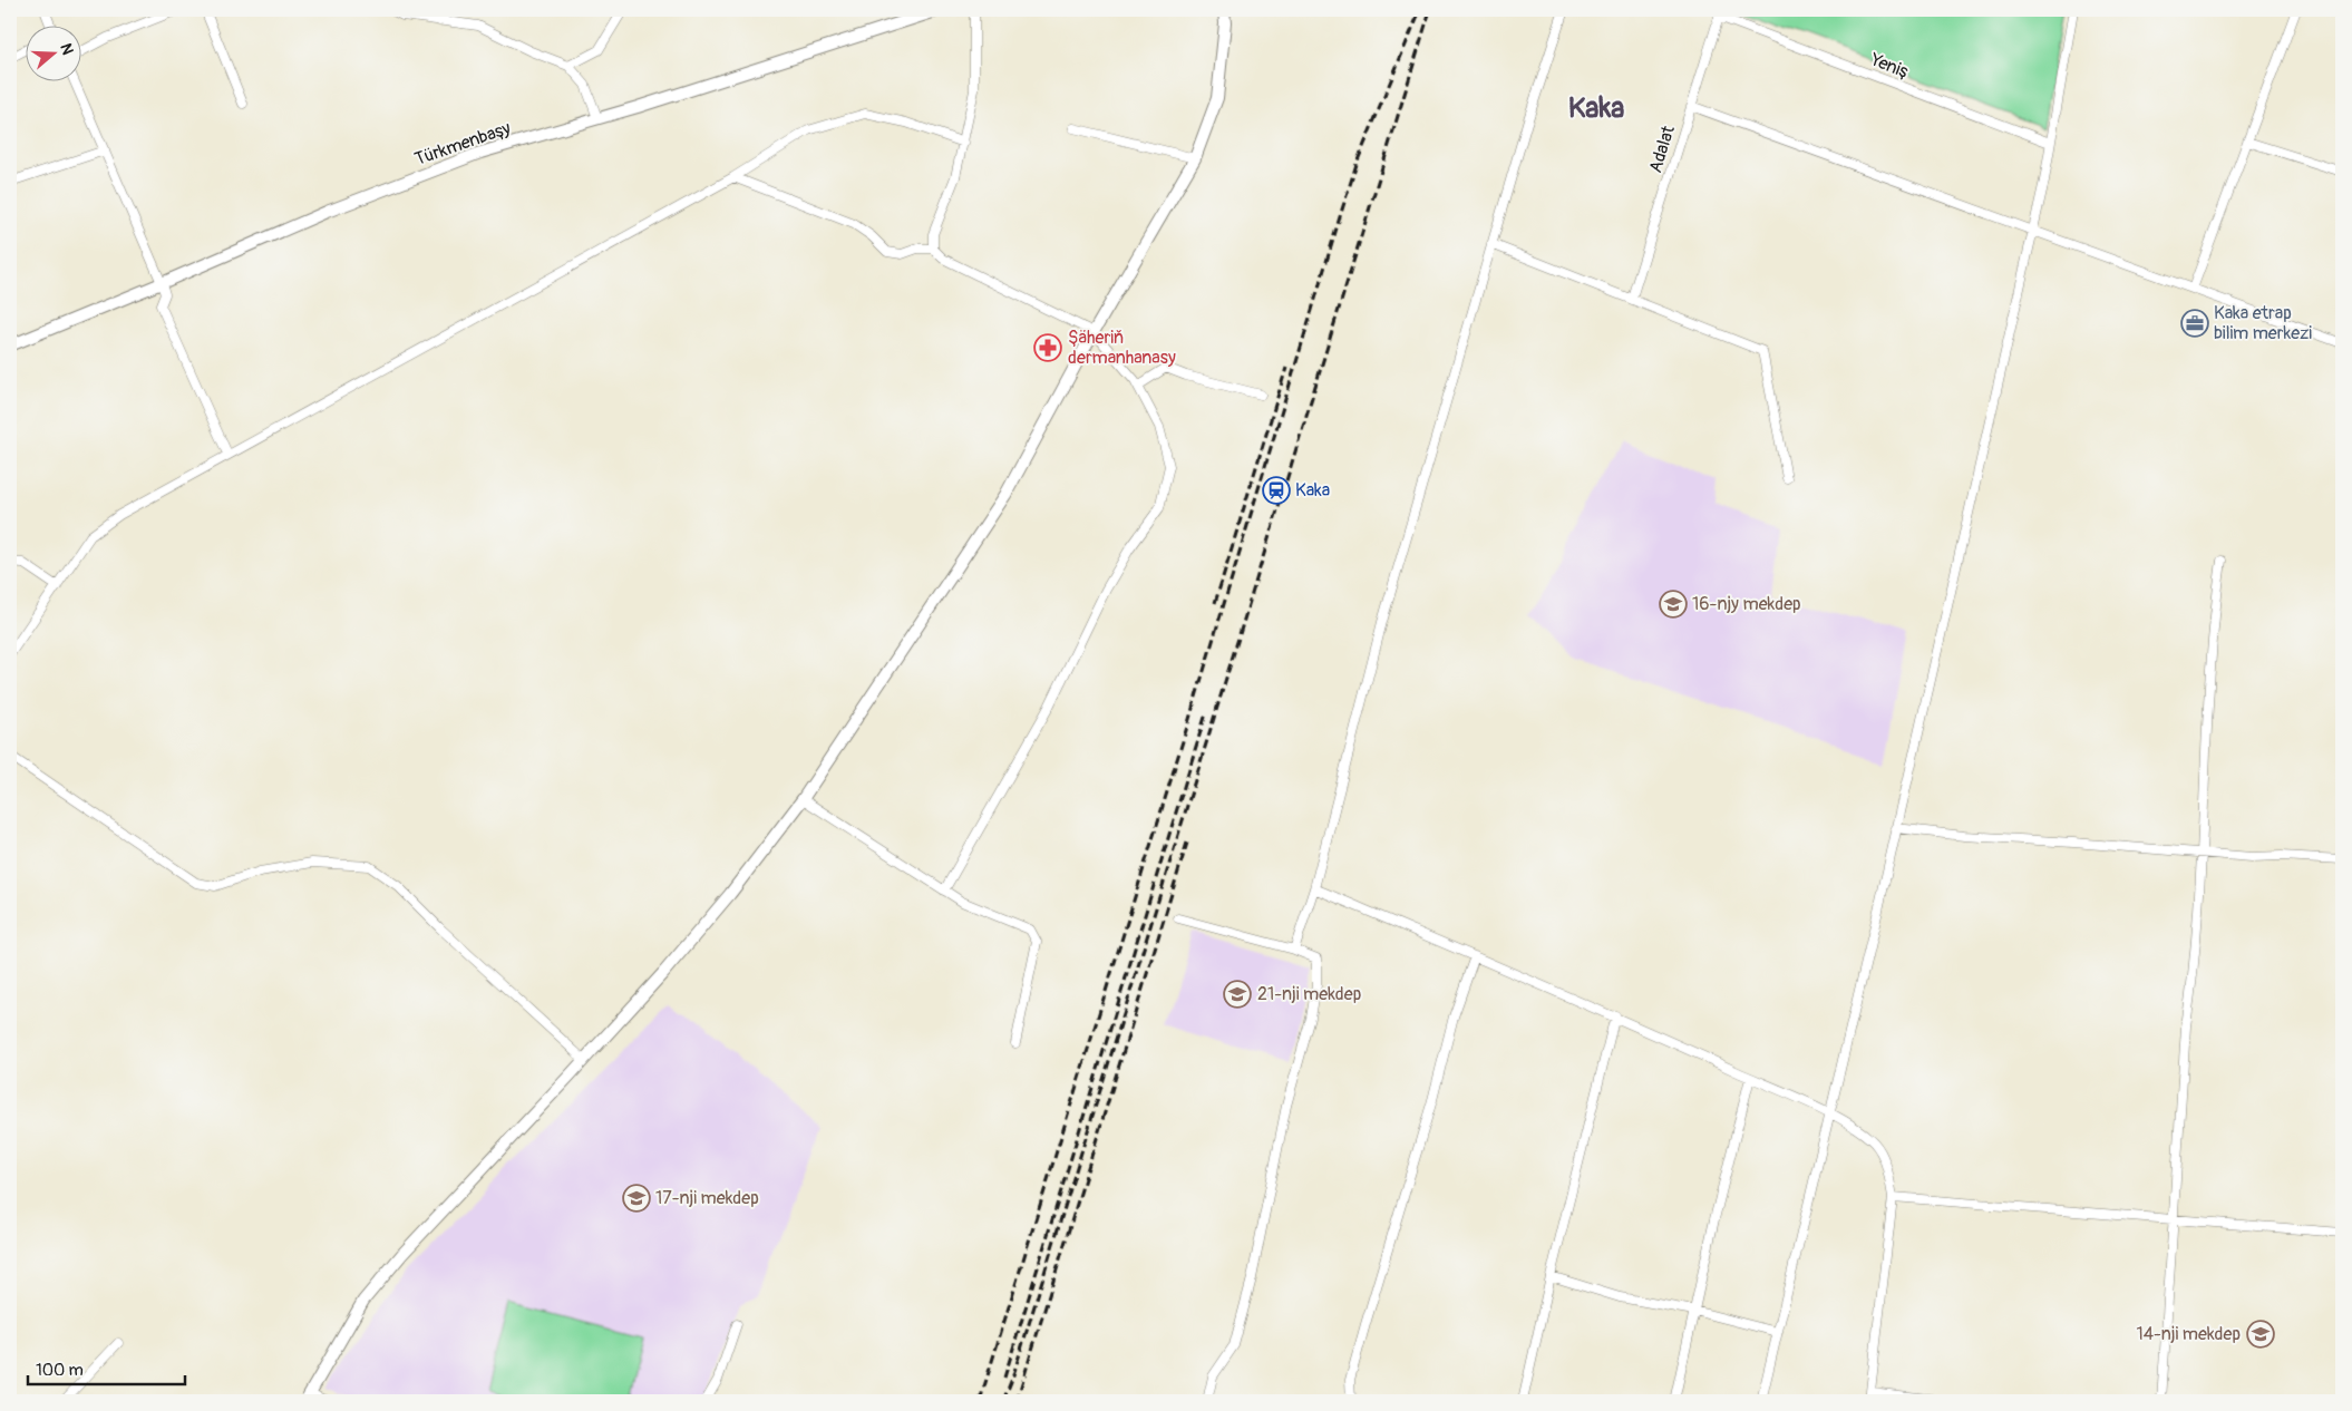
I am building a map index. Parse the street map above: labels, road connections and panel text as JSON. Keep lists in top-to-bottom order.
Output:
{
  "streets": {
    "street": ["Yeniş", "Türkmenbaşy", "Adalat"]
  },
  "crossings": [
    ["Yeniş", "Adalat"]
  ],
  "districts": ["Kaka"],
  "places": {
    "office": ["Kaka etrap bilim merkezi"],
    "pharmacy": ["Şäheriň dermanhanasy"],
    "station": ["Kaka"],
    "school or university": [
      "16-njy mekdep",
      "21-nji mekdep",
      "17-nji mekdep",
      "14-nji mekdep"
    ]
  },
  "scale_bar": "100 m",
  "north": "right"
}
